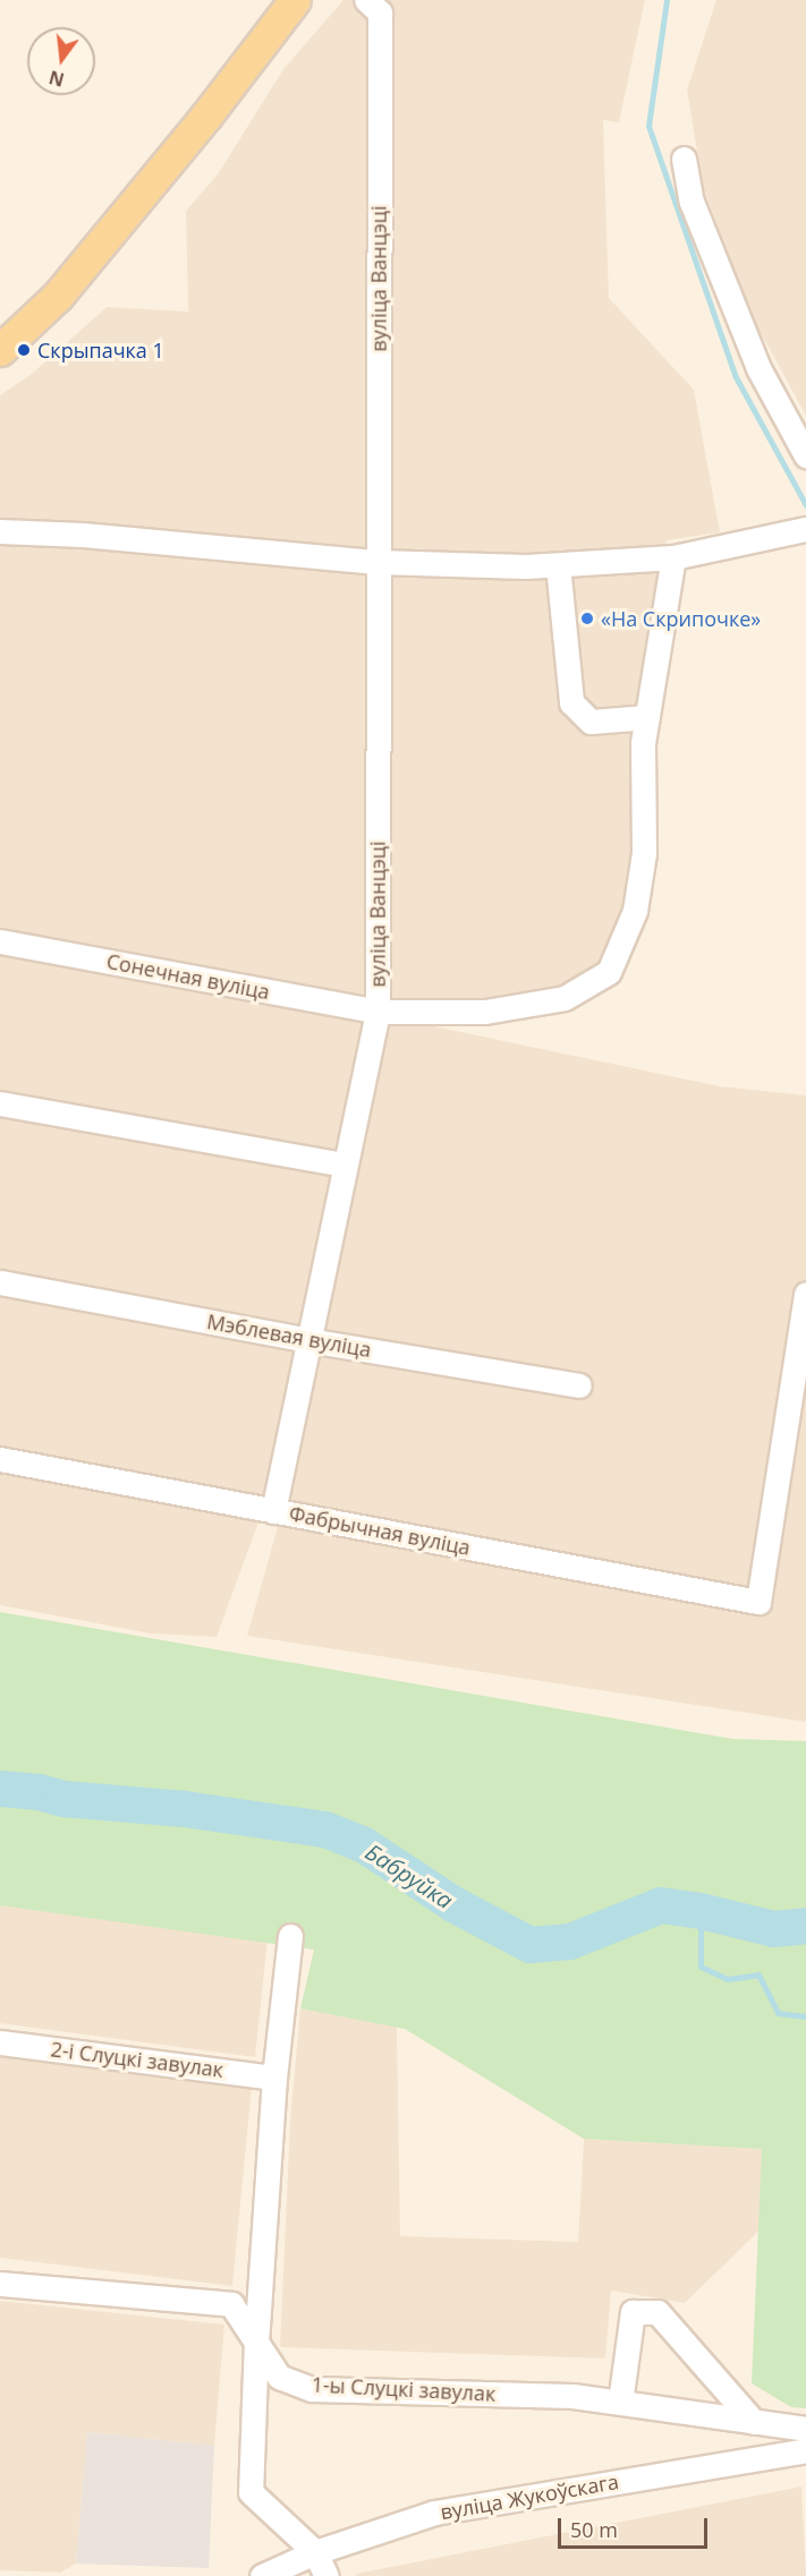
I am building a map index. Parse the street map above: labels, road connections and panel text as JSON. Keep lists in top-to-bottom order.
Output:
{
  "streets": {
    "street": [
      "вуліца Ванцэці",
      "Сонечная вуліца",
      "Мэблевая вуліца",
      "Фабрычная вуліца",
      "2-і Слуцкі завулак",
      "1-ы Слуцкі завулак",
      "вуліца Жукоўскага"
    ]
  },
  "crossings": [
    ["вуліца Ванцэці", "Сонечная вуліца"]
  ],
  "water": ["Бабруйка"],
  "places": ["Скрыпачка 1", "«На Скрипочке»"],
  "scale_bar": "50 m",
  "north": "bottom"
}
